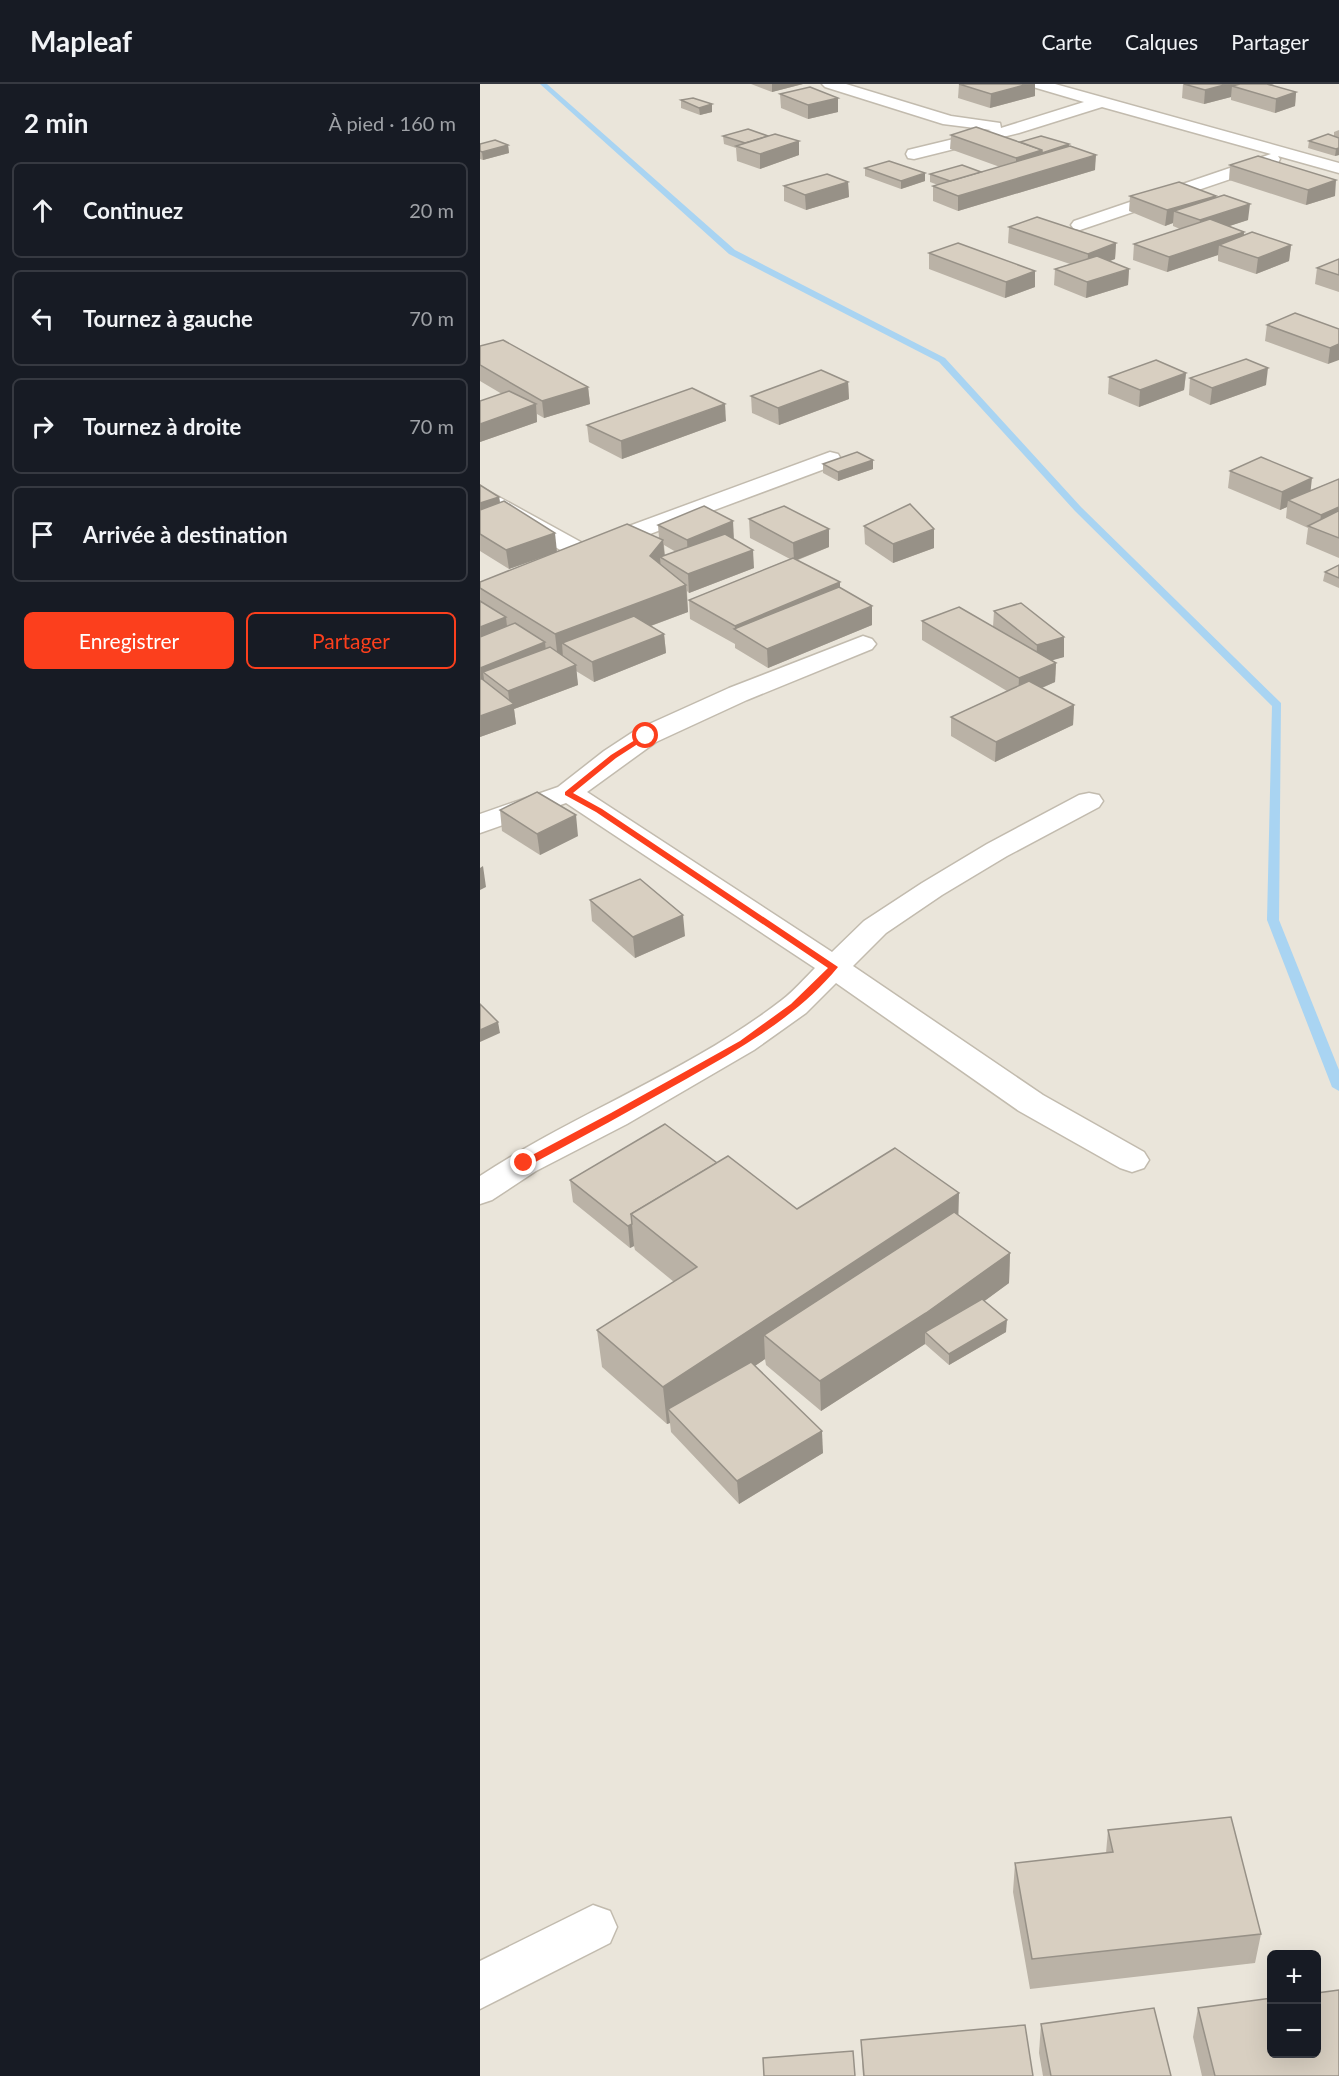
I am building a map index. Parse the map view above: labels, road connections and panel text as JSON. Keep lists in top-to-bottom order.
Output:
{
  "page": {
    "header": "Mapleaf",
    "nav": ["Carte", "Calques", "Partager"],
    "heading": ["2 min", "À pied · 160 m"],
    "list": [
      ["Continuez", "20 m"],
      ["Tournez à gauche", "70 m"],
      ["Tournez à droite", "70 m"],
      "Arrivée à destination"
    ],
    "buttons": ["Enregistrer", "Partager"],
    "map_buttons": ["+", "−"]
  }
}
